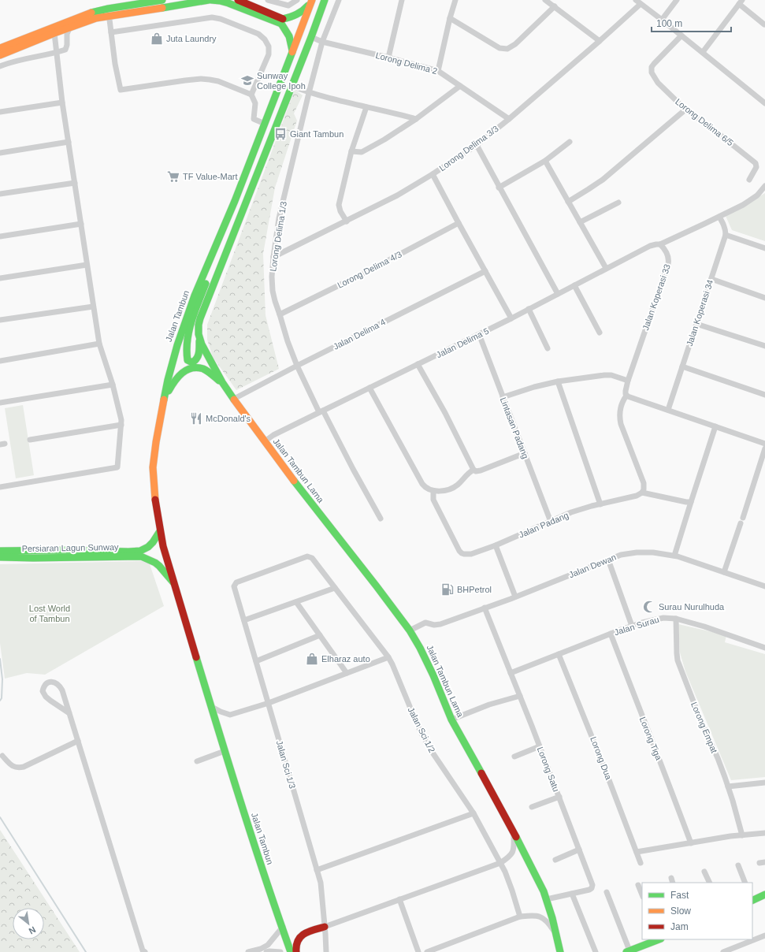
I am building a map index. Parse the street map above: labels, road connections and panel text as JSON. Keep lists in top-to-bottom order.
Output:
{
  "streets": {
    "main road": ["Jalan Tambun", "Jalan Tambun Lama", "Persiaran Lagun Sunway"],
    "street": [
      "Lorong Delima 2",
      "Lorong Delima 6/5",
      "Lorong Delima 3/3",
      "Lorong Delima 1/3",
      "Lorong Delima 4/3",
      "Jalan Koperasi 33",
      "Jalan Koperasi 34",
      "Jalan Delima 4",
      "Jalan Delima 5",
      "Lintasan Padang",
      "Jalan Padang",
      "Jalan Dewan",
      "Jalan Surau",
      "Lorong Empat",
      "Jalan Sci 1/2",
      "Lorong Tiga",
      "Lorong Dua",
      "Jalan Sci 1/3",
      "Lorong Satu"
    ]
  },
  "crossings": [
    ["Lorong Delima 2", "Lorong Delima 3/3"],
    ["Lorong Delima 2", "Lorong Delima 1/3"],
    ["Lorong Delima 3/3", "Lorong Delima 1/3"],
    ["Lorong Delima 1/3", "Lorong Delima 4/3"],
    ["Lorong Delima 1/3", "Jalan Delima 4"],
    ["Lorong Delima 1/3", "Jalan Delima 5"],
    ["Jalan Koperasi 33", "Jalan Delima 5"],
    ["Jalan Koperasi 33", "Jalan Padang"],
    ["Jalan Tambun", "Persiaran Lagun Sunway"],
    ["Jalan Delima 4", "Jalan Tambun Lama"],
    ["Jalan Delima 5", "Lintasan Padang"],
    ["Jalan Delima 5", "Jalan Tambun Lama"],
    ["Lintasan Padang", "Jalan Padang"],
    ["Jalan Tambun Lama", "Jalan Dewan"],
    ["Jalan Tambun Lama", "Lorong Satu"],
    ["Jalan Dewan", "Lorong Satu"],
    ["Jalan Surau", "Lorong Empat"],
    ["Jalan Surau", "Lorong Tiga"],
    ["Jalan Surau", "Lorong Dua"],
    ["Jalan Surau", "Lorong Satu"],
    ["Jalan Sci 1/2", "Jalan Sci 1/3"]
  ],
  "parks": ["Lost World of Tambun"],
  "places": {
    "shop": ["Juta Laundry", "Elharaz auto"],
    "school or university": ["Sunway College Ipoh"],
    "bus stop": ["Giant Tambun"],
    "supermarket": ["TF Value-Mart"],
    "restaurant": ["McDonald's"],
    "fuel station": ["BHPetrol"],
    "mosque": ["Surau Nurulhuda"]
  },
  "legend": ["Fast", "Slow", "Jam"],
  "scale_bar": "100 m",
  "north": "bottom right"
}
